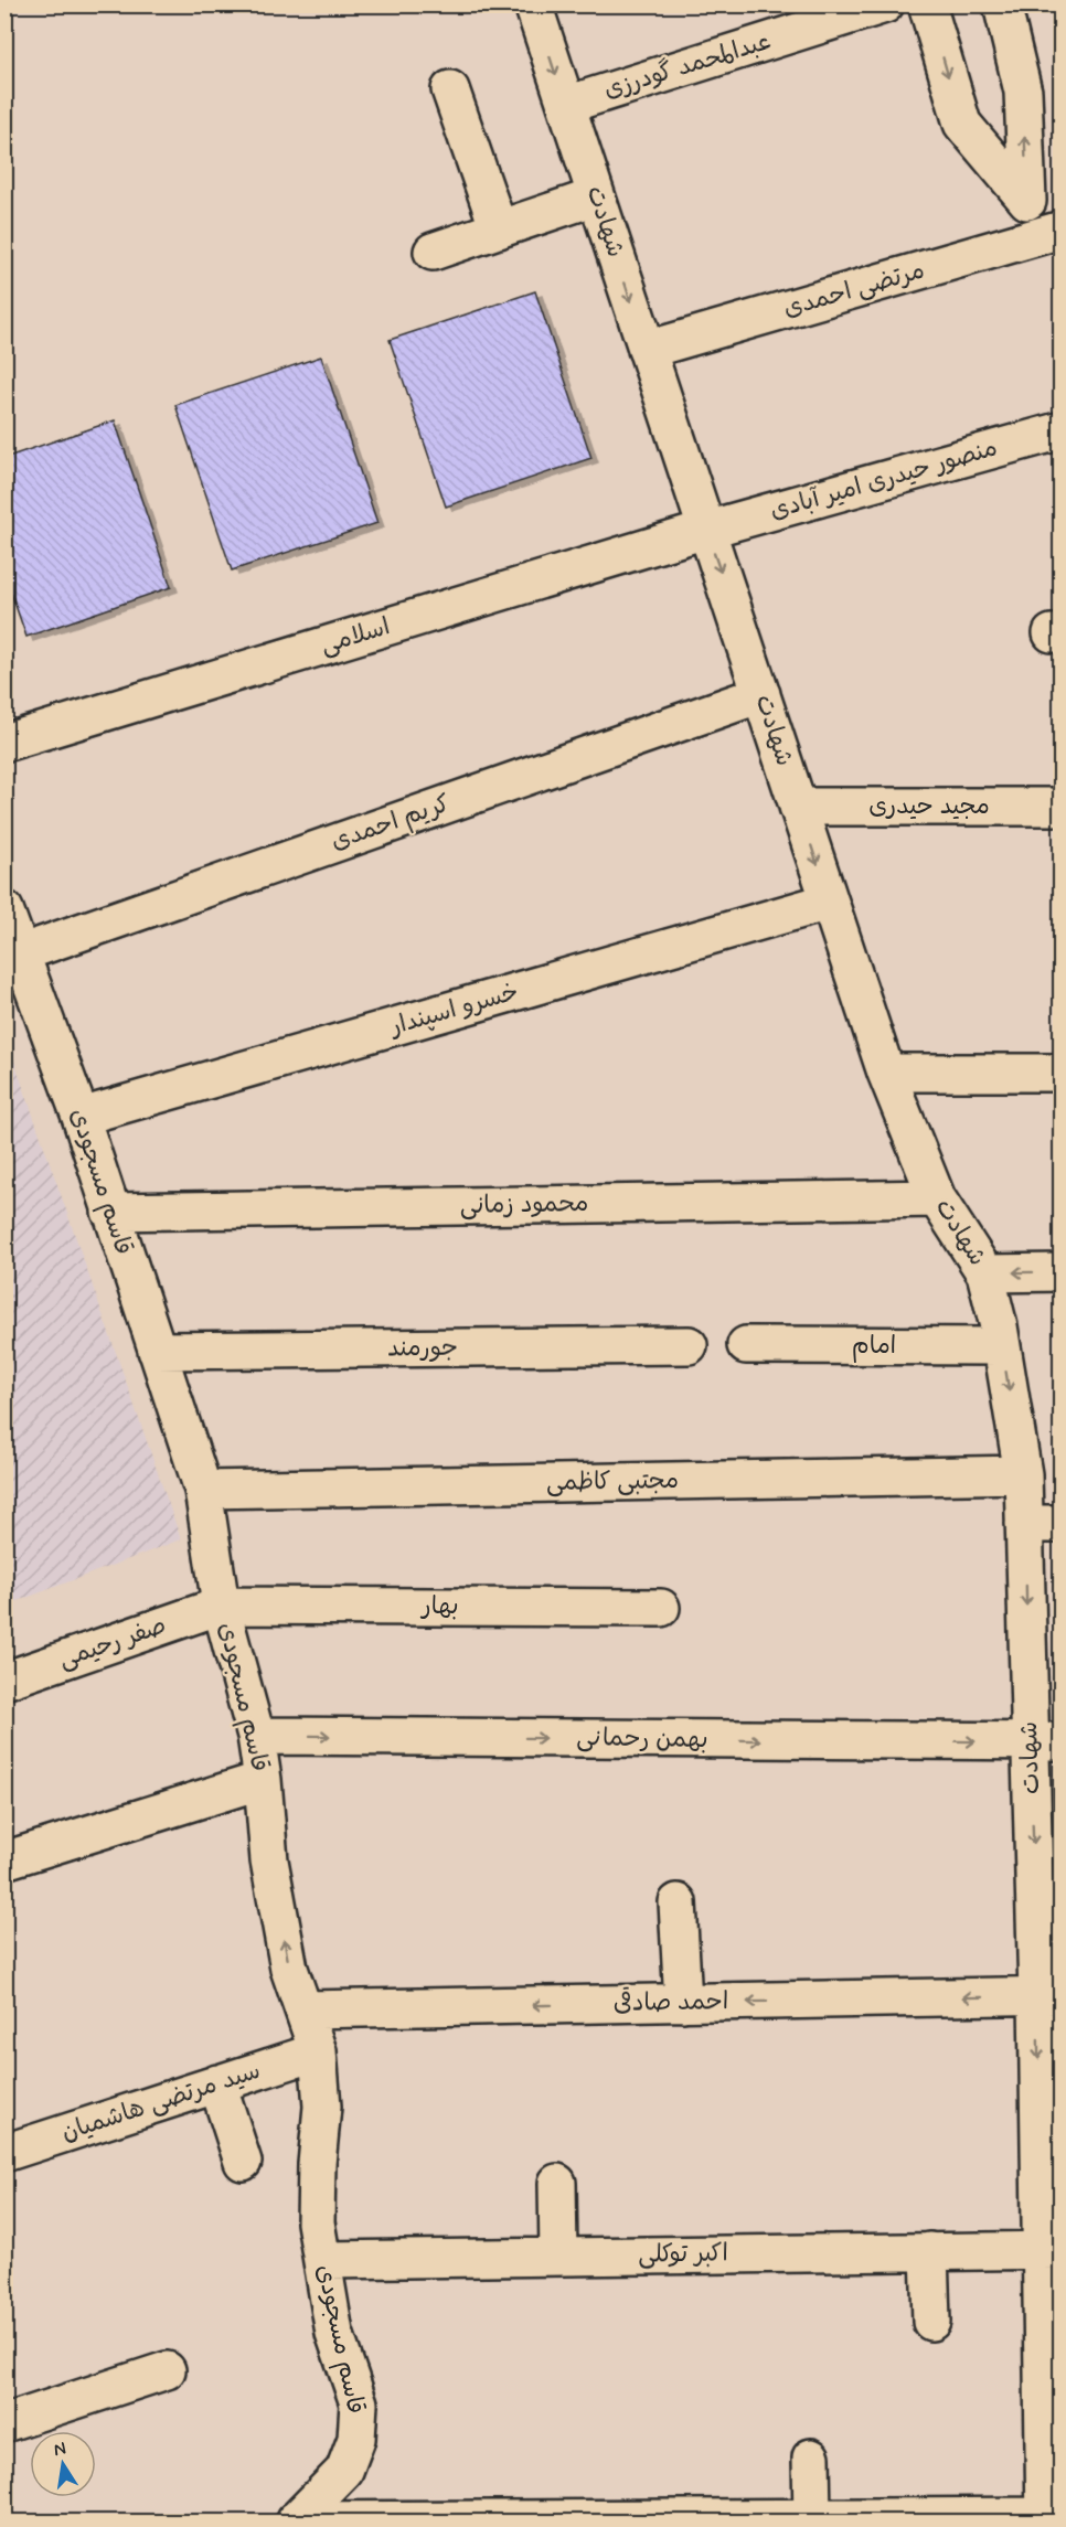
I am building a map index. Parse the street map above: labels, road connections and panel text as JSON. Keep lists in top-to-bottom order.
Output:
{
  "streets": {
    "street": [
      "عبدالمحمد گودرزی",
      "شهادت",
      "مرتضی احمدی",
      "منصور حیدری امیر آبادی",
      "اسلامی",
      "مجید حیدری",
      "کریم احمدی",
      "خسرو اسپندار",
      "قاسم مسجودی",
      "محمود زمانی",
      "امام",
      "جورمند",
      "مجتبی کاظمی",
      "بهار",
      "صفر رحیمی",
      "بهمن رحمانی",
      "احمد صادقی",
      "سید مرتضی هاشمیان",
      "اکبر توکلی"
    ]
  },
  "crossings": [
    ["عبدالمحمد گودرزی", "شهادت"],
    ["شهادت", "مرتضی احمدی"],
    ["شهادت", "منصور حیدری امیر آبادی"],
    ["شهادت", "اسلامی"],
    ["شهادت", "مجید حیدری"],
    ["شهادت", "کریم احمدی"],
    ["شهادت", "خسرو اسپندار"],
    ["شهادت", "محمود زمانی"],
    ["شهادت", "امام"],
    ["شهادت", "مجتبی کاظمی"],
    ["شهادت", "بهمن رحمانی"],
    ["شهادت", "احمد صادقی"],
    ["شهادت", "اکبر توکلی"],
    ["منصور حیدری امیر آبادی", "اسلامی"],
    ["کریم احمدی", "قاسم مسجودی"],
    ["خسرو اسپندار", "قاسم مسجودی"],
    ["قاسم مسجودی", "محمود زمانی"],
    ["قاسم مسجودی", "جورمند"],
    ["قاسم مسجودی", "مجتبی کاظمی"],
    ["قاسم مسجودی", "بهار"],
    ["قاسم مسجودی", "صفر رحیمی"],
    ["قاسم مسجودی", "بهمن رحمانی"],
    ["قاسم مسجودی", "احمد صادقی"],
    ["قاسم مسجودی", "سید مرتضی هاشمیان"],
    ["قاسم مسجودی", "اکبر توکلی"],
    ["بهار", "صفر رحیمی"]
  ],
  "one_way": ["شهادت", "بهمن رحمانی", "احمد صادقی"],
  "north": "top"
}
